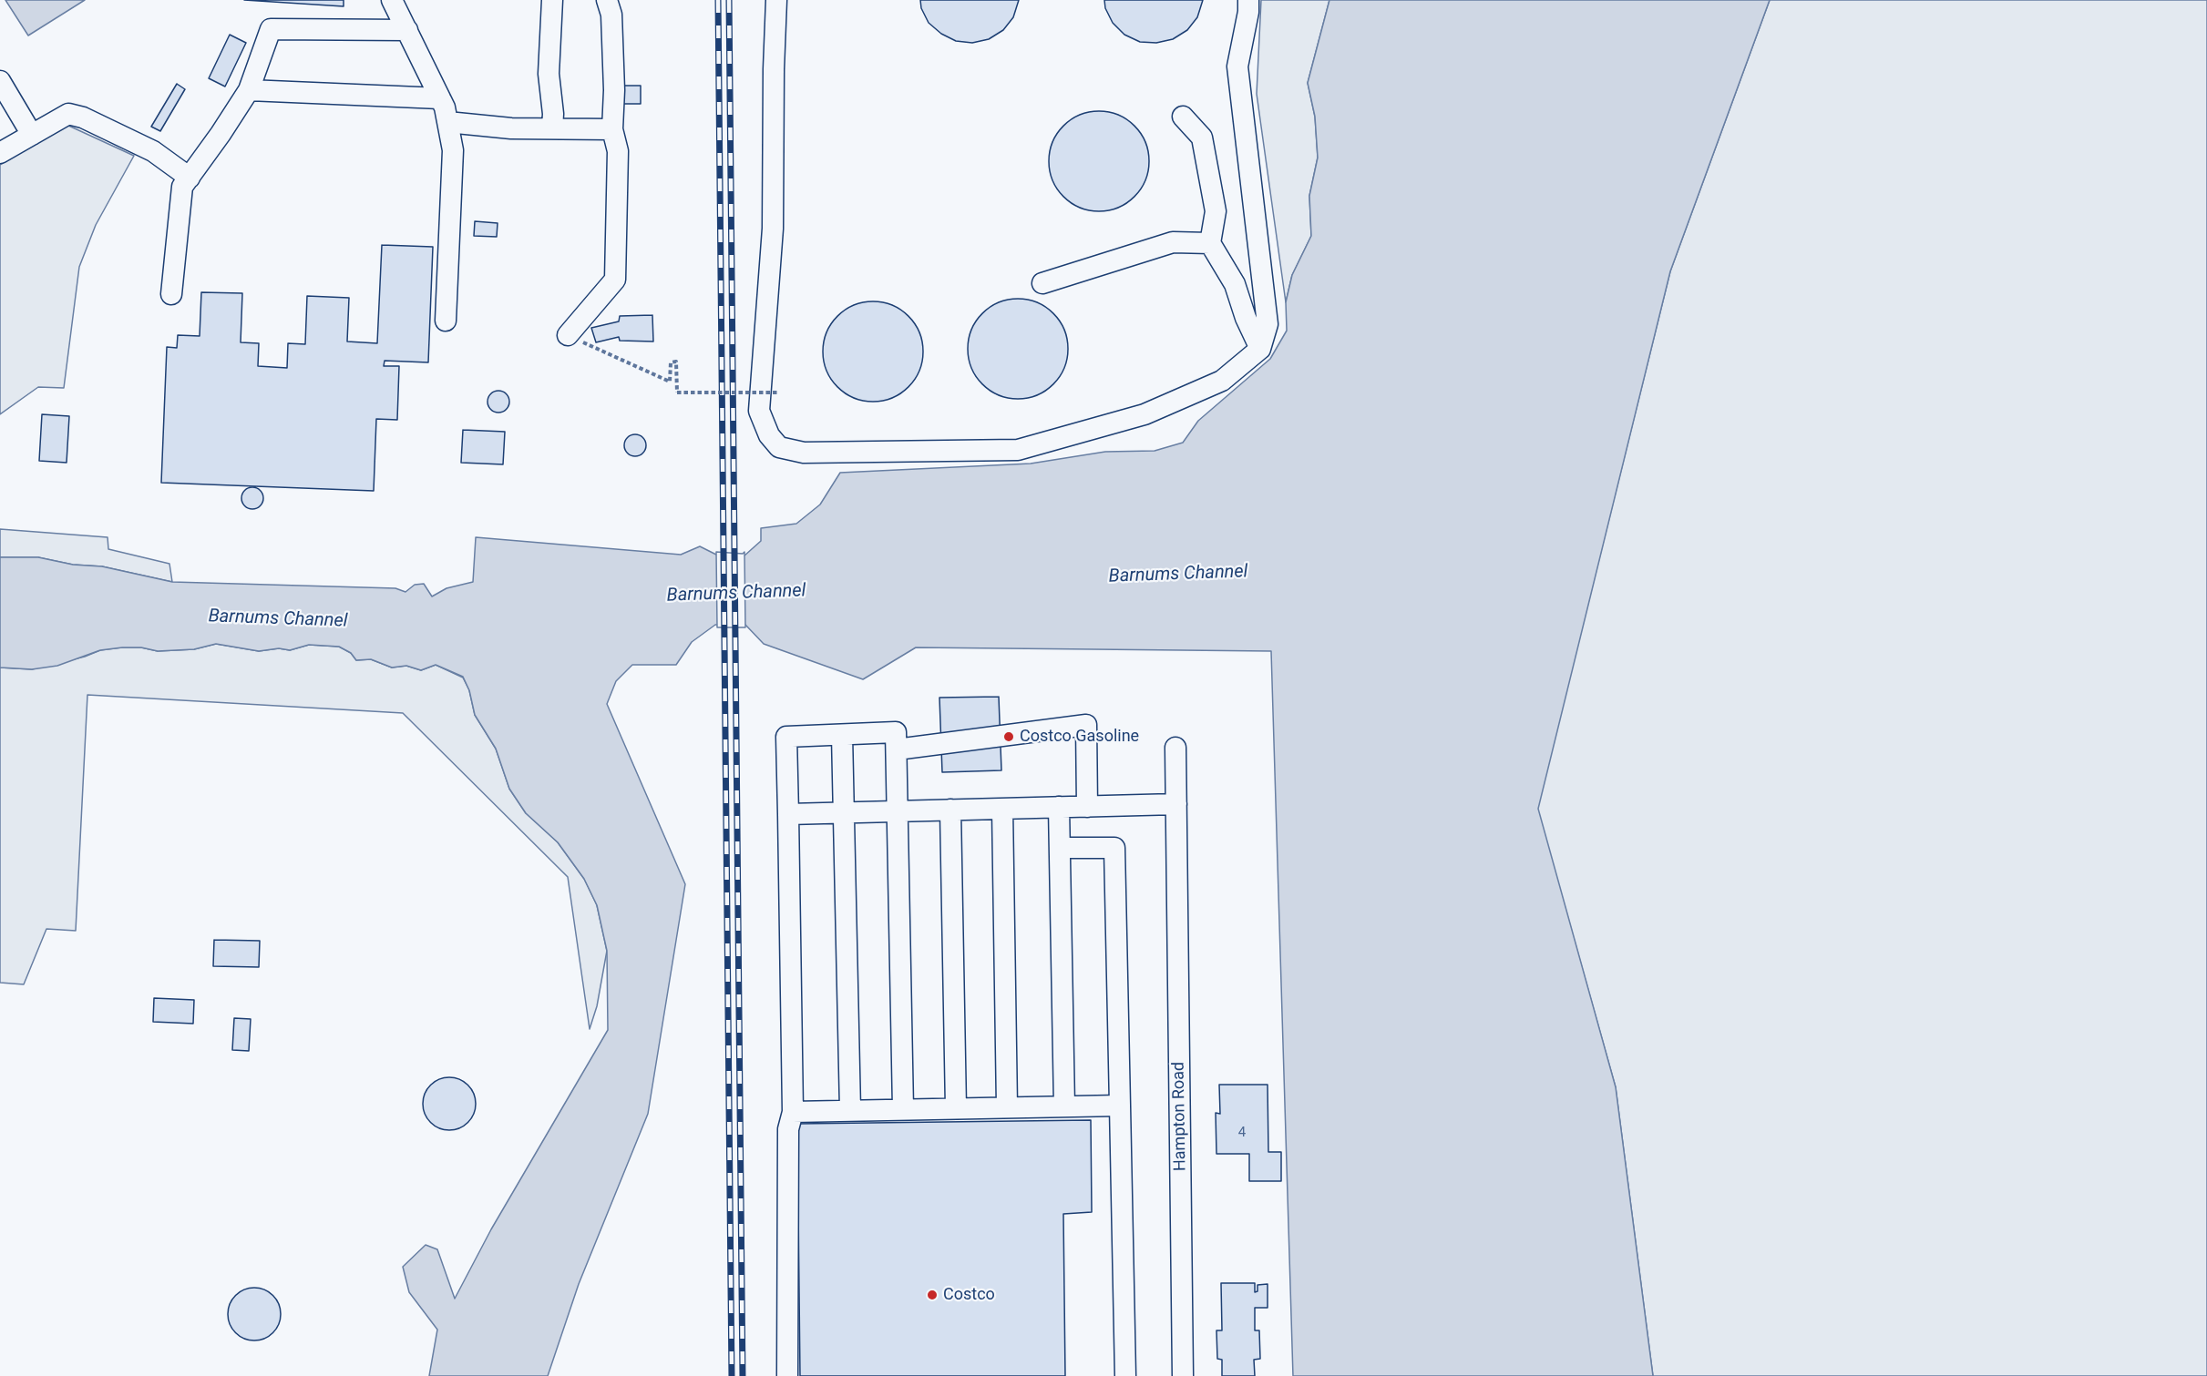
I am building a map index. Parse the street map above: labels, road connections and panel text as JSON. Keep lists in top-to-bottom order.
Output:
{
  "streets": {
    "street": ["Hampton Road"]
  },
  "water": ["Barnums Channel"],
  "places": ["Costco Gasoline", "Costco"],
  "house_numbers": ["4"]
}
